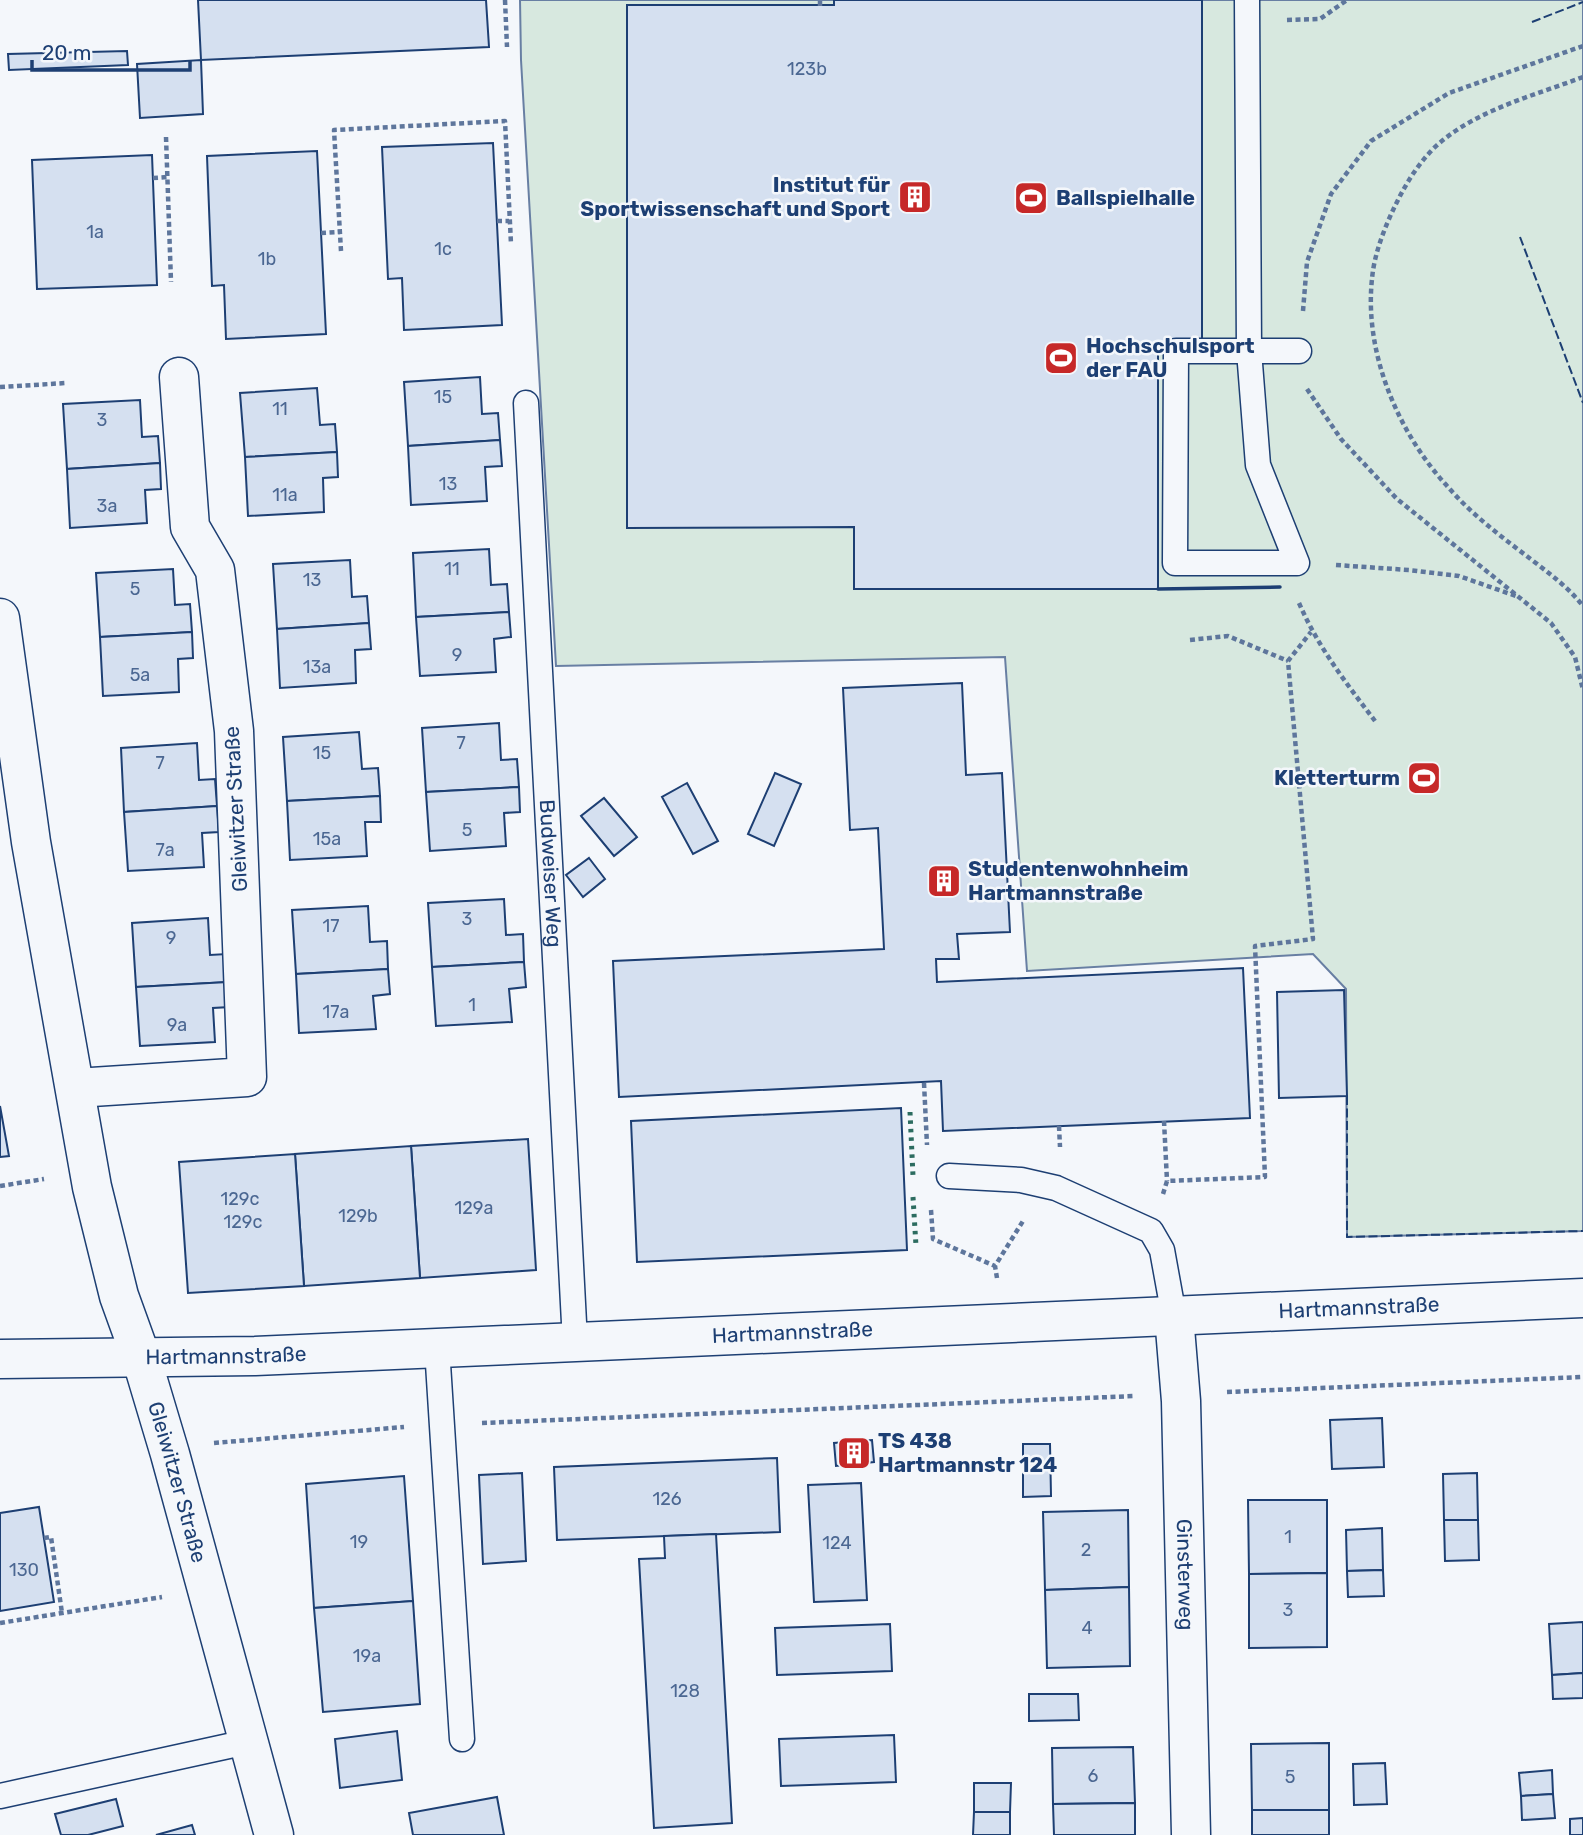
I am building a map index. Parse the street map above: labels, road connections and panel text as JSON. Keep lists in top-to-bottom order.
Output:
{
  "streets": {
    "street": ["Gleiwitzer Straße", "Hartmannstraße", "Ginsterweg"],
    "lane": ["Budweiser Weg"]
  },
  "crossings": [
    ["Gleiwitzer Straße", "Hartmannstraße"],
    ["Budweiser Weg", "Hartmannstraße"],
    ["Hartmannstraße", "Ginsterweg"]
  ],
  "places": {
    "building": ["Institut für Sportwissenschaft und Sport", "Studentenwohnheim Hartmannstraße", "TS 438 Hartmannstr 124"],
    "sports": ["Ballspielhalle", "Hochschulsport der FAU", "Kletterturm"]
  },
  "house_numbers": [
    "123b",
    "1a",
    "1c",
    "1b",
    "15",
    "11",
    "3",
    "13",
    "11a",
    "3a",
    "11",
    "13",
    "5",
    "9",
    "13a",
    "5a",
    "7",
    "15",
    "7",
    "5",
    "15a",
    "7a",
    "3",
    "17",
    "9",
    "1",
    "17a",
    "9a",
    "129c",
    "129a",
    "129b",
    "129c",
    "126",
    "1",
    "19",
    "124",
    "2",
    "130",
    "3",
    "4",
    "19a",
    "128",
    "6",
    "5"
  ],
  "scale_bar": "20 m"
}
